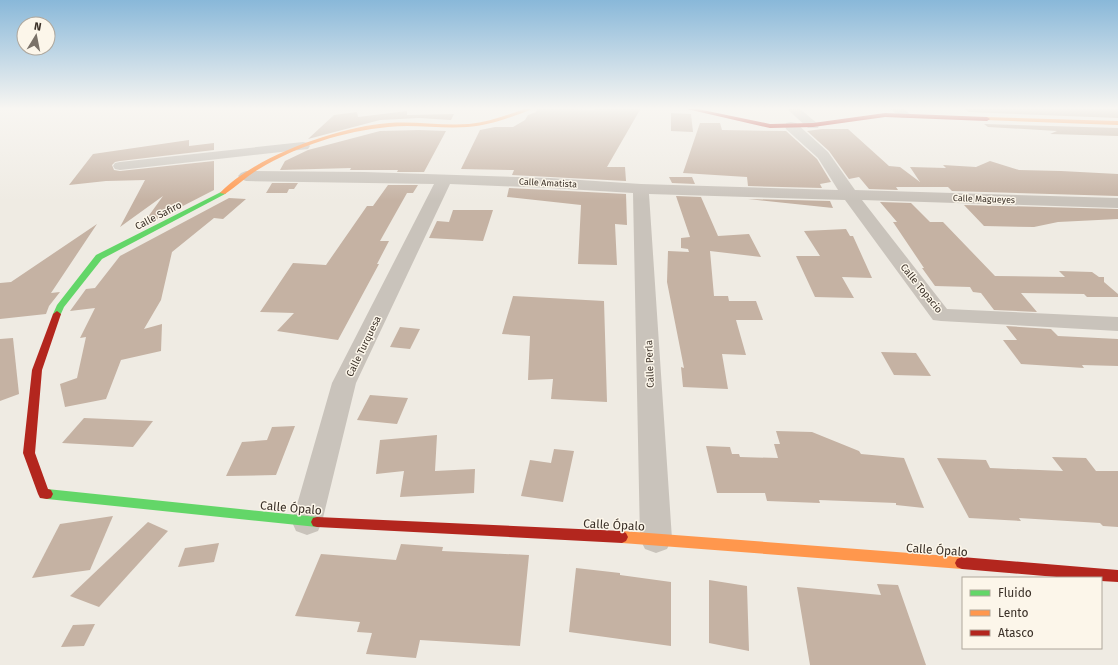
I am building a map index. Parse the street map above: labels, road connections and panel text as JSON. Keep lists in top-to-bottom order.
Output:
{
  "streets": {
    "street": [
      "Calle Amatista",
      "Calle Magueyes",
      "Calle Safiro",
      "Calle Topacio",
      "Calle Turquesa",
      "Calle Perla",
      "Calle Ópalo"
    ]
  },
  "crossings": [
    ["Calle Amatista", "Calle Magueyes"],
    ["Calle Amatista", "Calle Safiro"],
    ["Calle Amatista", "Calle Topacio"],
    ["Calle Amatista", "Calle Turquesa"],
    ["Calle Amatista", "Calle Perla"],
    ["Calle Magueyes", "Calle Topacio"],
    ["Calle Safiro", "Calle Ópalo"],
    ["Calle Turquesa", "Calle Ópalo"],
    ["Calle Perla", "Calle Ópalo"]
  ],
  "legend": ["Fluido", "Lento", "Atasco"],
  "north": "top"
}
